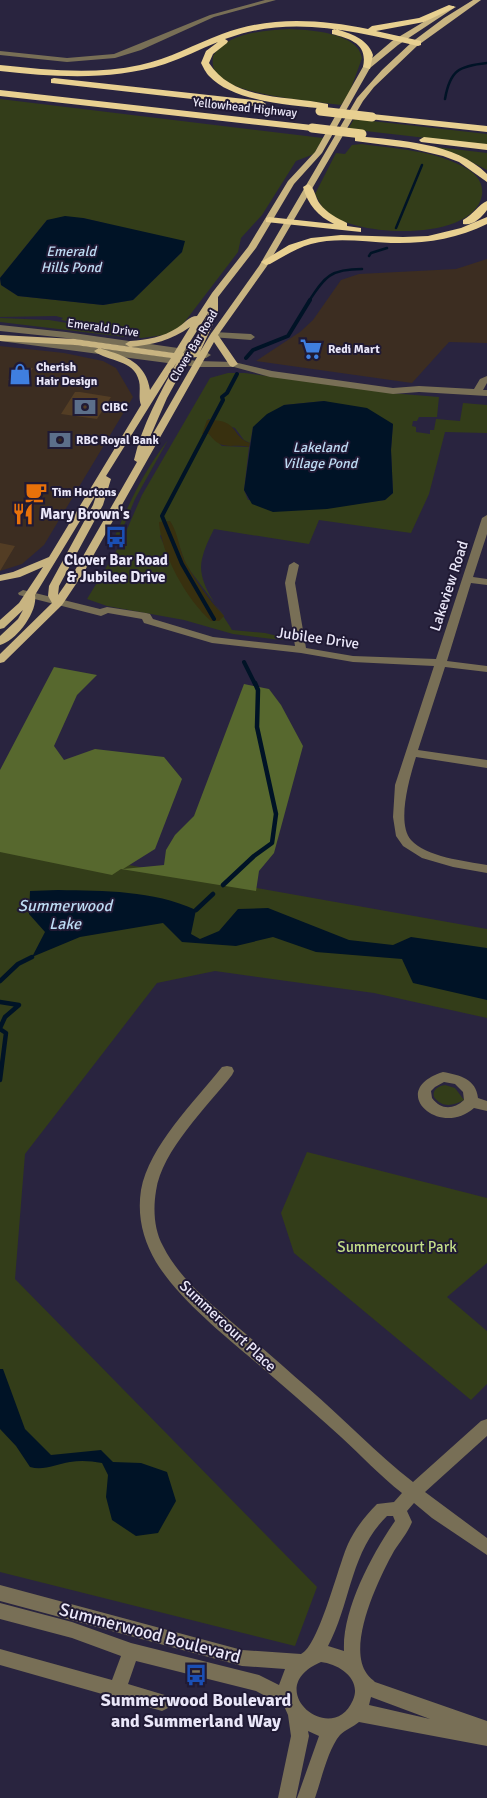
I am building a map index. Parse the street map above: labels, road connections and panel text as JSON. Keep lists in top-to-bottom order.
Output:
{
  "streets": {
    "highway": ["Yellowhead Highway"],
    "main road": ["Clover Bar Road"],
    "street": [
      "Emerald Drive",
      "Lakeview Road",
      "Jubilee Drive",
      "Summercourt Place",
      "Summerwood Boulevard"
    ]
  },
  "crossings": [
    ["Emerald Drive", "Clover Bar Road"],
    ["Clover Bar Road", "Jubilee Drive"],
    ["Lakeview Road", "Jubilee Drive"]
  ],
  "water": ["Emerald Hills Pond", "Lakeland Village Pond", "Summerwood Lake"],
  "parks": ["Summercourt Park"],
  "places": {
    "supermarket": ["Redi Mart"],
    "shop": ["Cherish Hair Design"],
    "bank": ["CIBC", "RBC Royal Bank"],
    "cafe": ["Tim Hortons"],
    "restaurant": ["Mary Brown's"],
    "bus stop": ["Clover Bar Road & Jubilee Drive", "Summerwood Boulevard and Summerland Way"]
  }
}
